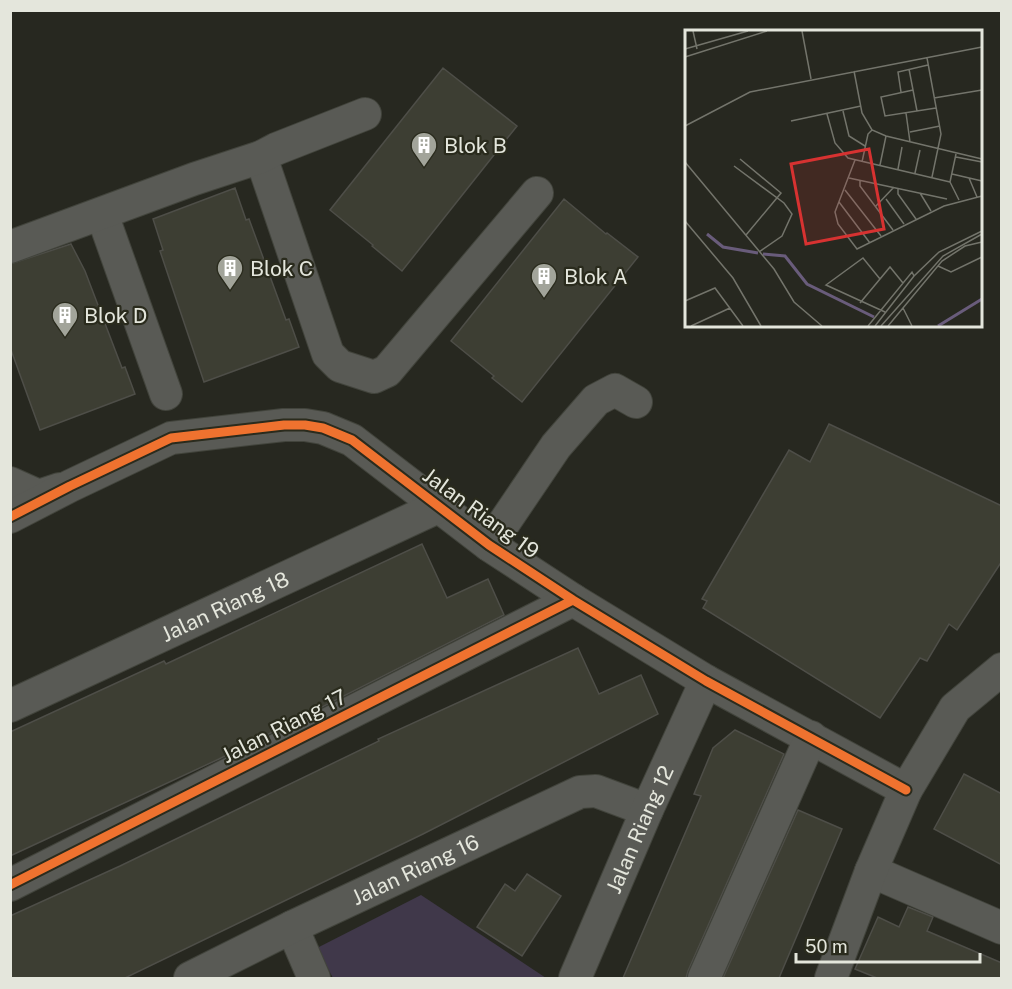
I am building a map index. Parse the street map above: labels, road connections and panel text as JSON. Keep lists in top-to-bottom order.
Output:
{
  "streets": {
    "street": [
      "Jalan Riang 19",
      "Jalan Riang 18",
      "Jalan Riang 17",
      "Jalan Riang 12",
      "Jalan Riang 16"
    ]
  },
  "crossings": [
    ["Jalan Riang 19", "Jalan Riang 18"],
    ["Jalan Riang 19", "Jalan Riang 17"],
    ["Jalan Riang 19", "Jalan Riang 12"],
    ["Jalan Riang 12", "Jalan Riang 16"]
  ],
  "places": {
    "building": [
      "Blok B",
      "Blok C",
      "Blok A",
      "Blok D"
    ]
  },
  "scale_bar": "50 m"
}
